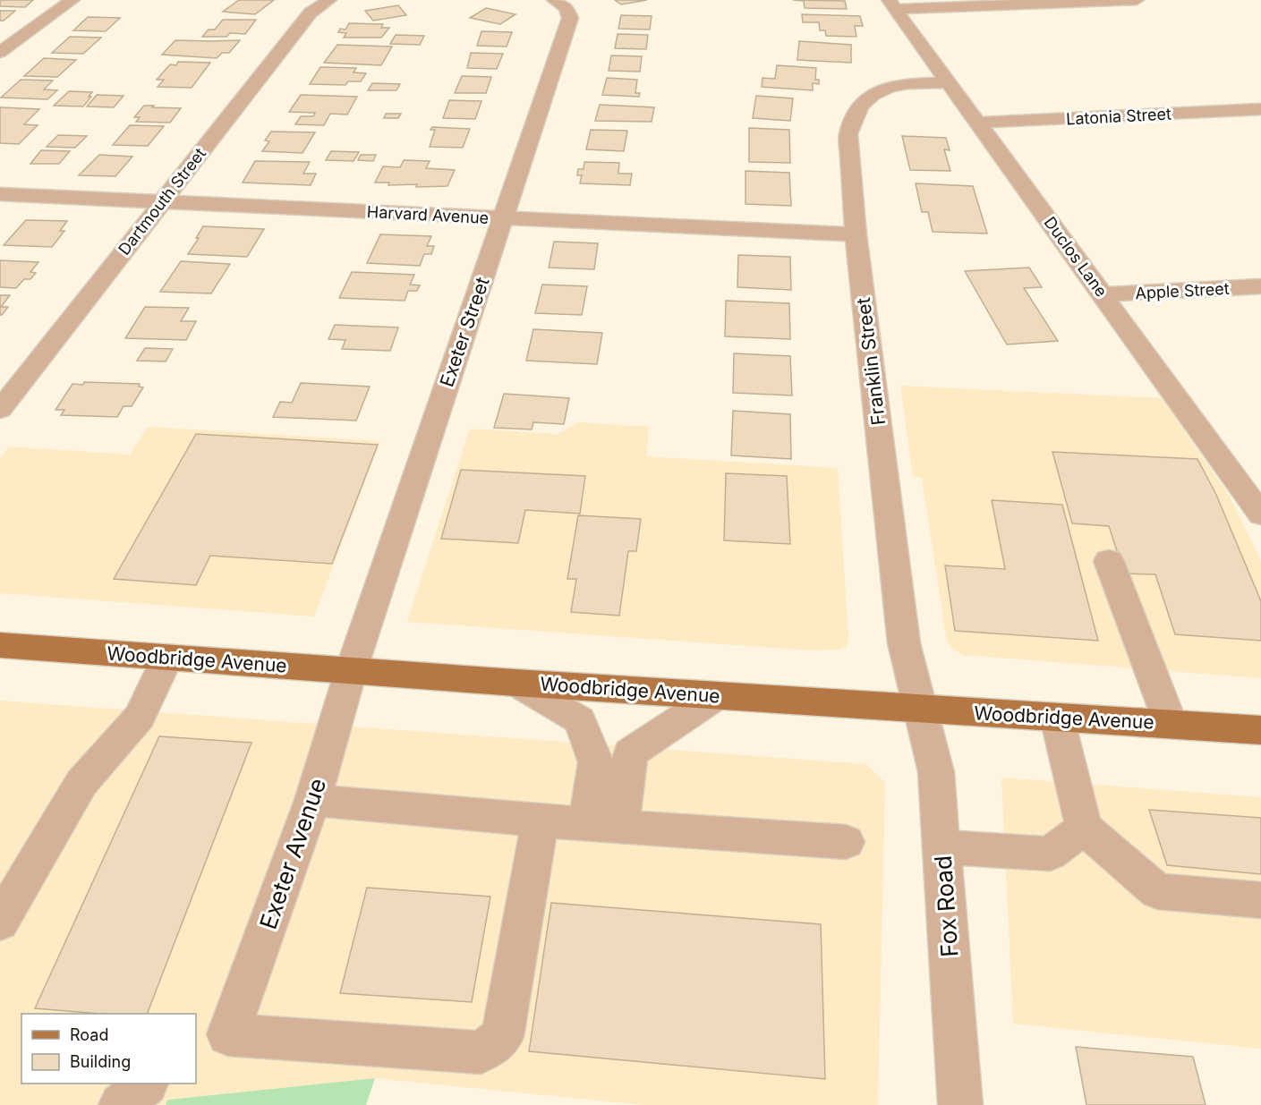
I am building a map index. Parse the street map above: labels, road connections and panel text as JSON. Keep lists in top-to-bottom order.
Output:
{
  "streets": {
    "main road": ["Woodbridge Avenue"],
    "street": [
      "Latonia Street",
      "Dartmouth Street",
      "Harvard Avenue",
      "Duclos Lane",
      "Apple Street",
      "Exeter Street",
      "Franklin Street",
      "Exeter Avenue",
      "Fox Road"
    ]
  },
  "crossings": [
    ["Latonia Street", "Duclos Lane"],
    ["Dartmouth Street", "Harvard Avenue"],
    ["Harvard Avenue", "Exeter Street"],
    ["Harvard Avenue", "Franklin Street"],
    ["Duclos Lane", "Apple Street"],
    ["Duclos Lane", "Franklin Street"],
    ["Exeter Street", "Woodbridge Avenue"],
    ["Exeter Street", "Exeter Avenue"],
    ["Franklin Street", "Woodbridge Avenue"],
    ["Franklin Street", "Fox Road"],
    ["Woodbridge Avenue", "Exeter Avenue"],
    ["Woodbridge Avenue", "Fox Road"]
  ],
  "legend": ["Road", "Building"]
}
